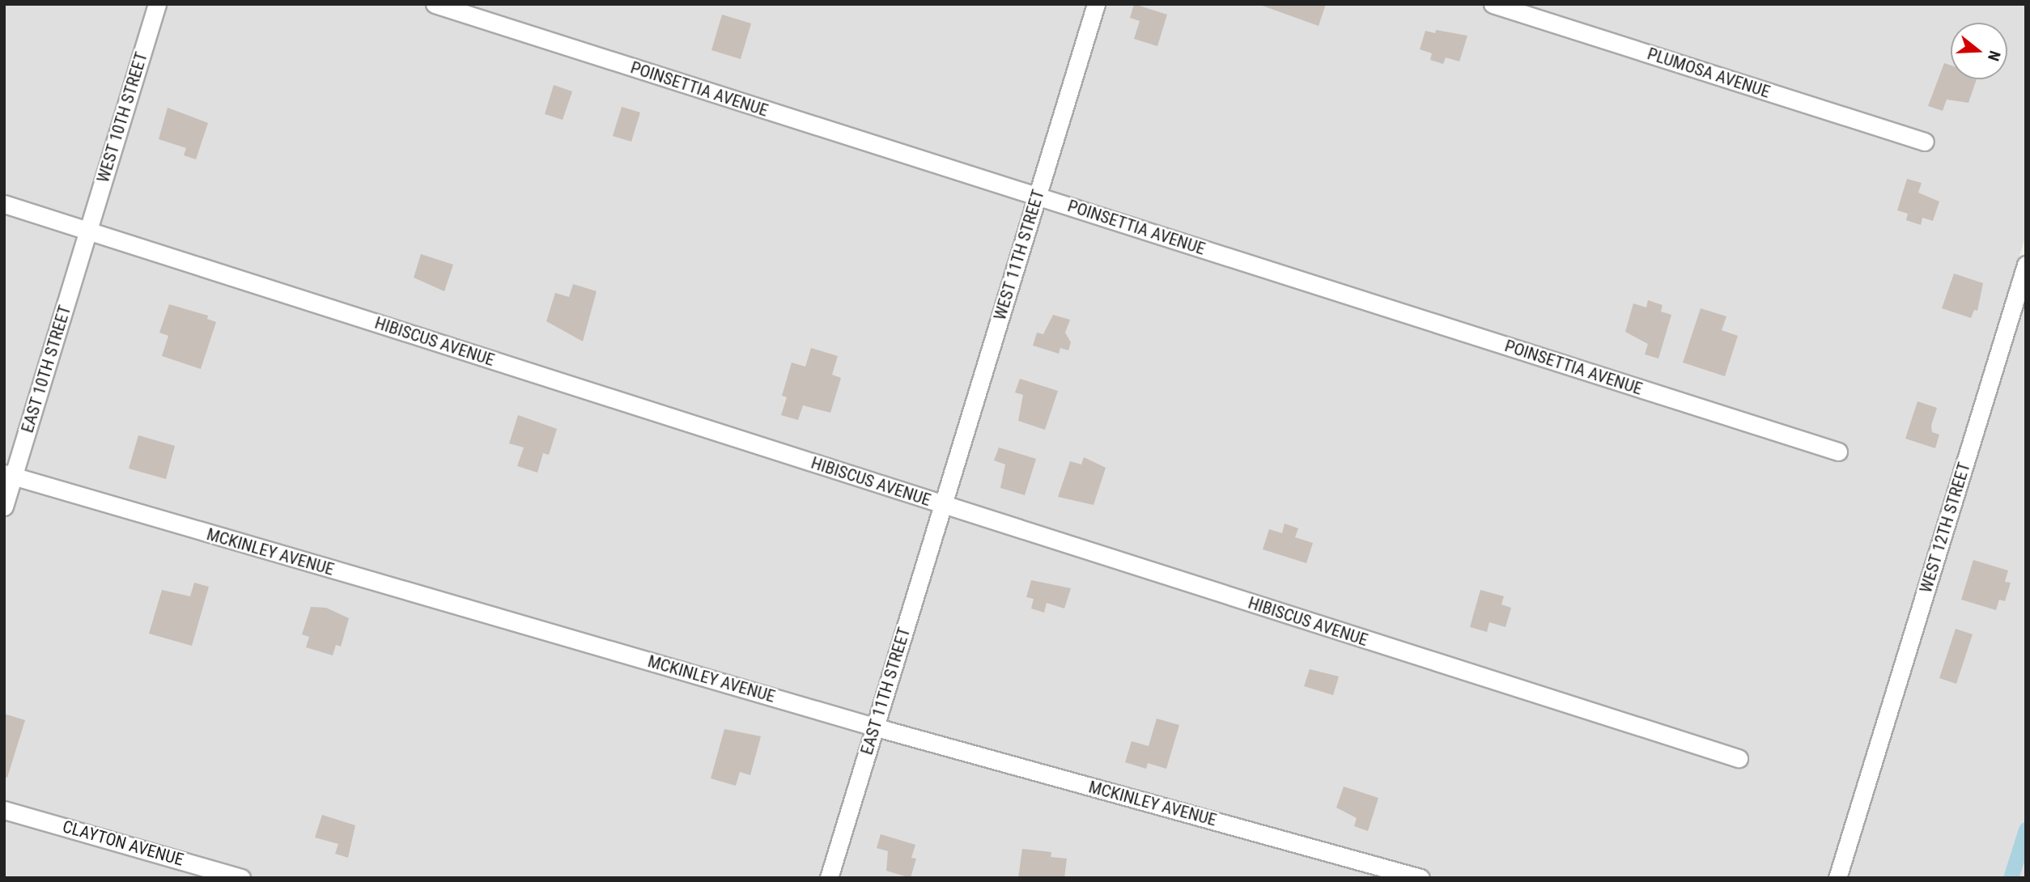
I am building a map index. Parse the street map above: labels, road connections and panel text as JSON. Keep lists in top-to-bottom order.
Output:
{
  "streets": {
    "street": [
      "PLUMOSA AVENUE",
      "POINSETTIA AVENUE",
      "WEST 10TH STREET",
      "WEST 11TH STREET",
      "HIBISCUS AVENUE",
      "EAST 10TH STREET",
      "WEST 12TH STREET",
      "MCKINLEY AVENUE",
      "EAST 11TH STREET",
      "CLAYTON AVENUE"
    ]
  },
  "crossings": [
    ["POINSETTIA AVENUE", "WEST 11TH STREET"],
    ["WEST 10TH STREET", "HIBISCUS AVENUE"],
    ["WEST 10TH STREET", "EAST 10TH STREET"],
    ["WEST 11TH STREET", "HIBISCUS AVENUE"],
    ["WEST 11TH STREET", "EAST 11TH STREET"],
    ["HIBISCUS AVENUE", "EAST 10TH STREET"],
    ["HIBISCUS AVENUE", "EAST 11TH STREET"],
    ["EAST 10TH STREET", "MCKINLEY AVENUE"],
    ["MCKINLEY AVENUE", "EAST 11TH STREET"]
  ],
  "north": "right"
}
